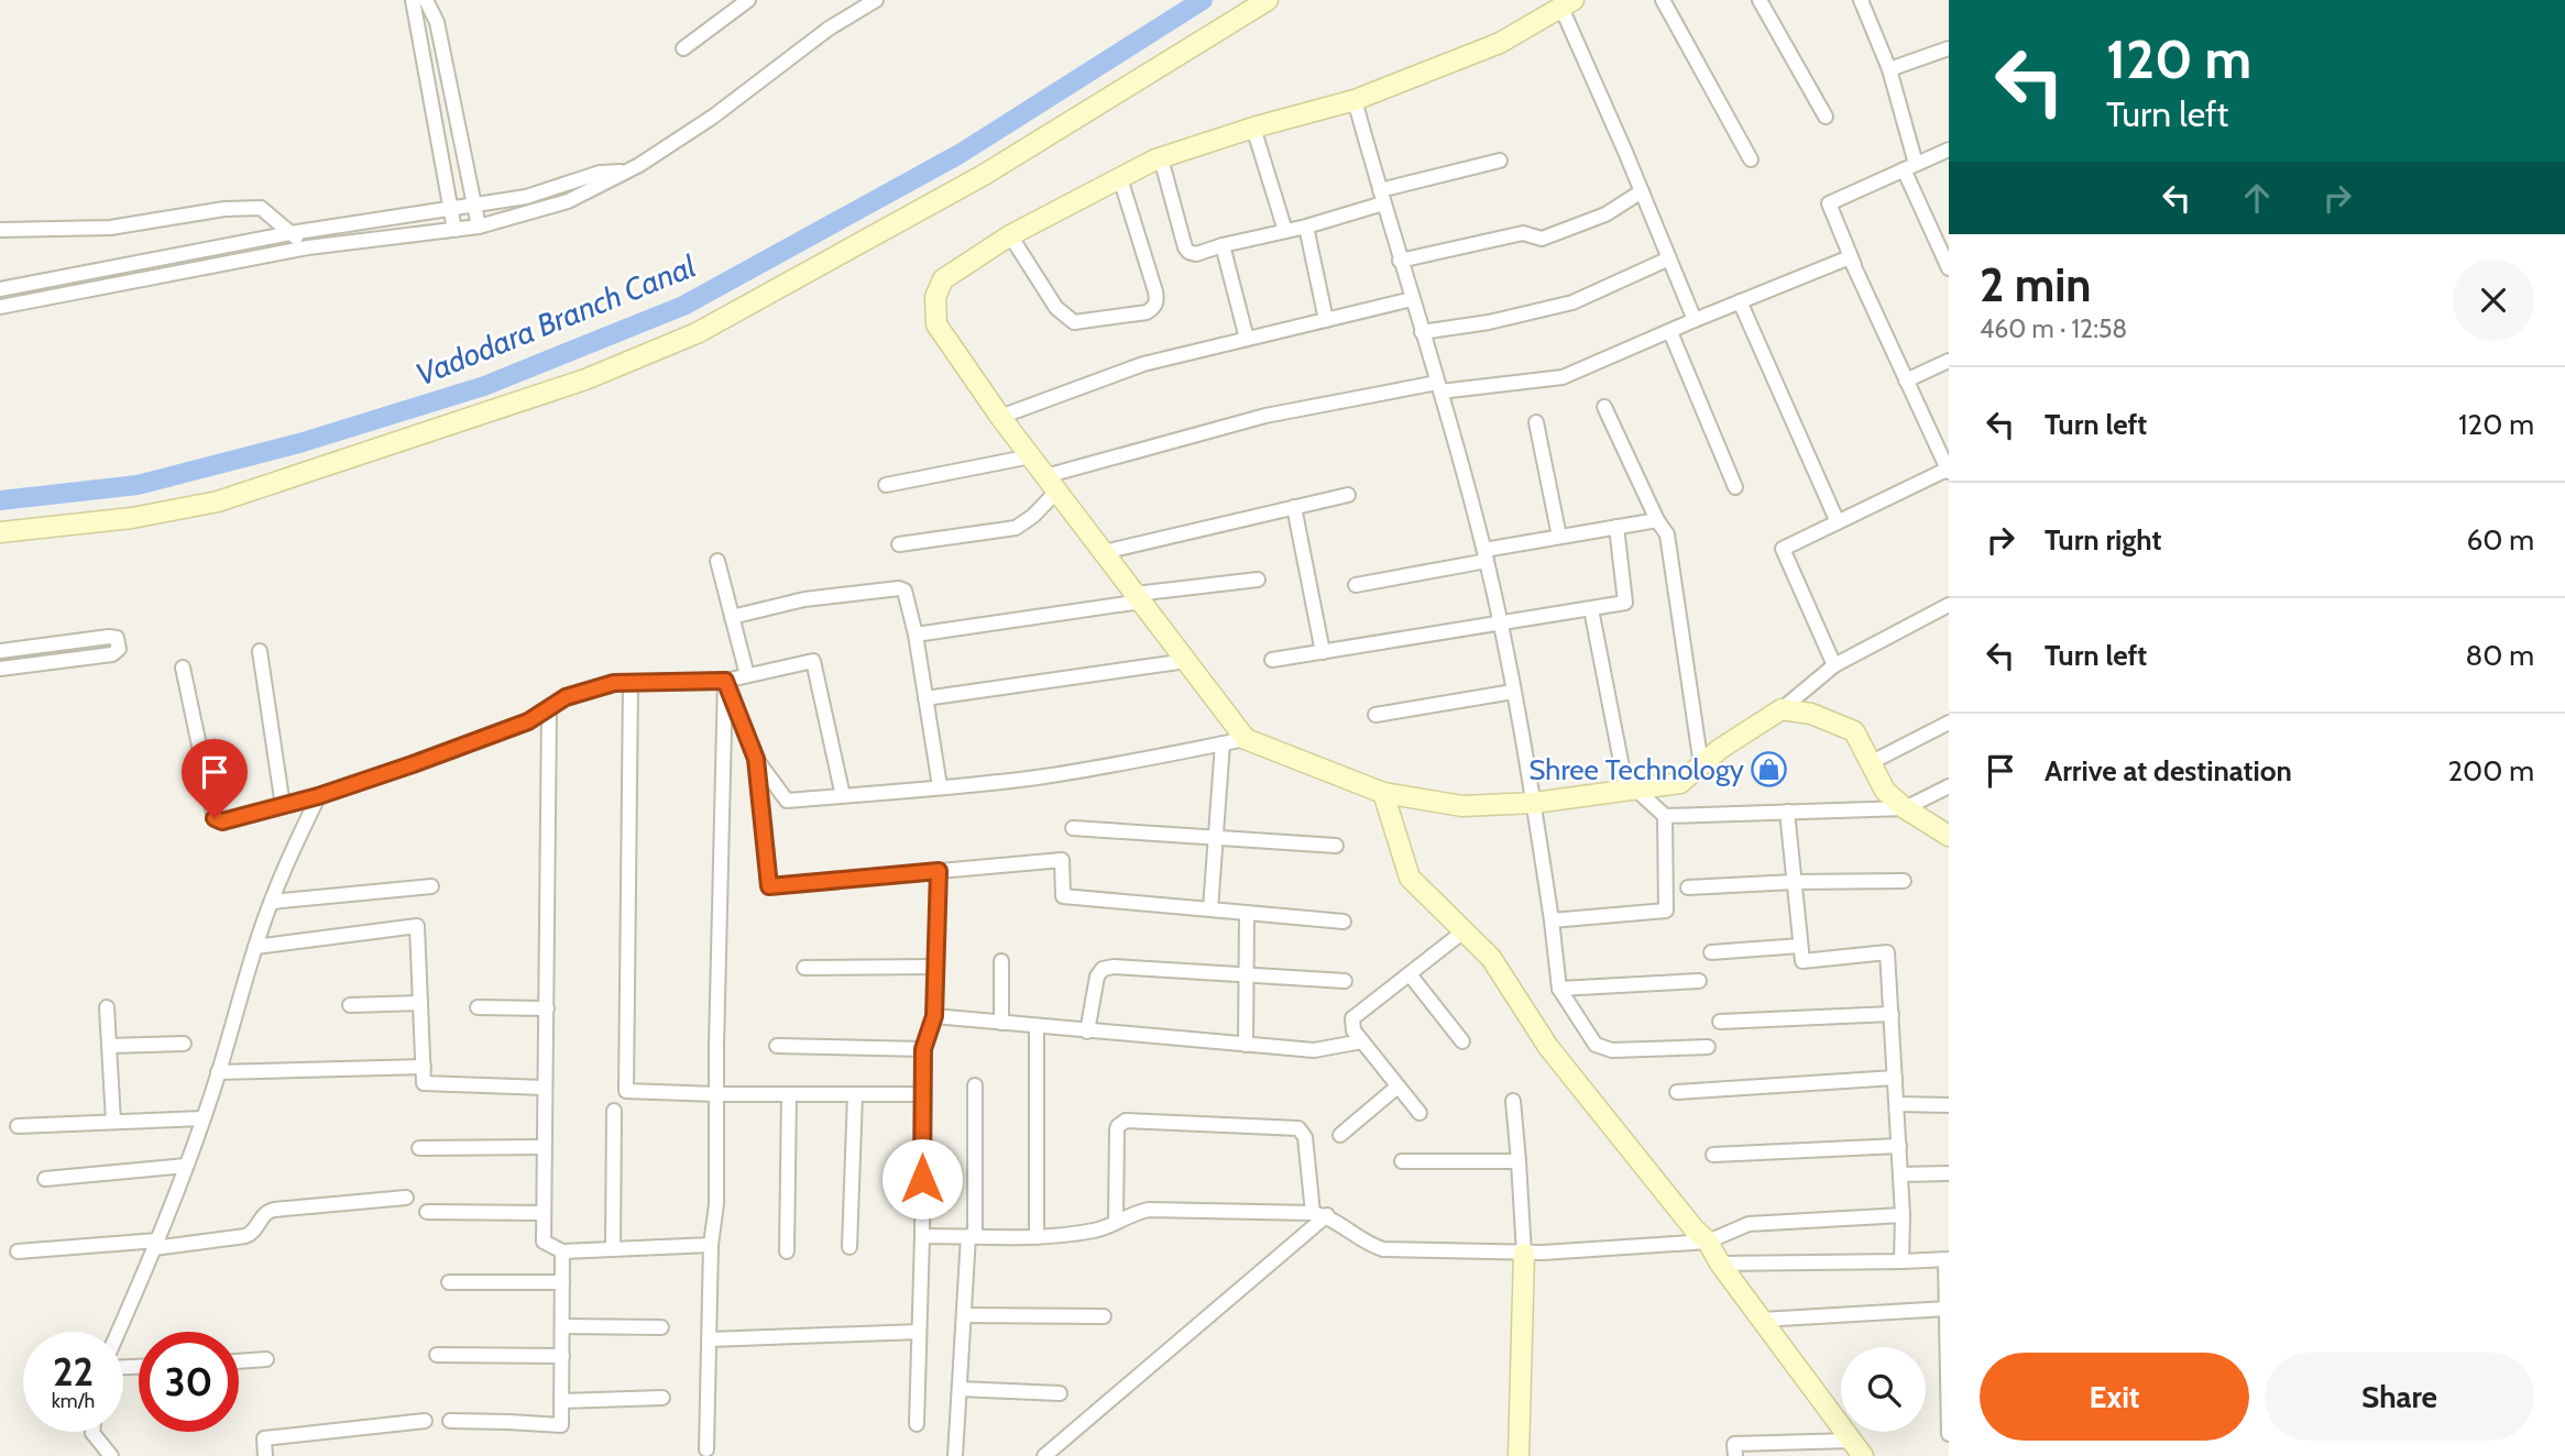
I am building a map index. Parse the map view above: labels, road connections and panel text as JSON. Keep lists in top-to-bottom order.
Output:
{
  "water": ["Vadodara Branch Canal"],
  "places": {
    "shop": ["Shree Technology"]
  },
  "page": {
    "turn": ["120 m", "Turn left"],
    "heading": ["2 min", "460 m · 12:58"],
    "list": [
      {
        "name": "Turn left",
        "value": "120 m"
      },
      {
        "name": "Turn right",
        "value": "60 m"
      },
      {
        "name": "Turn left",
        "value": "80 m"
      },
      {
        "name": "Arrive at destination",
        "value": "200 m"
      }
    ],
    "speed": "22 km/h",
    "limit": "30",
    "buttons": ["Exit", "Share"]
  }
}
